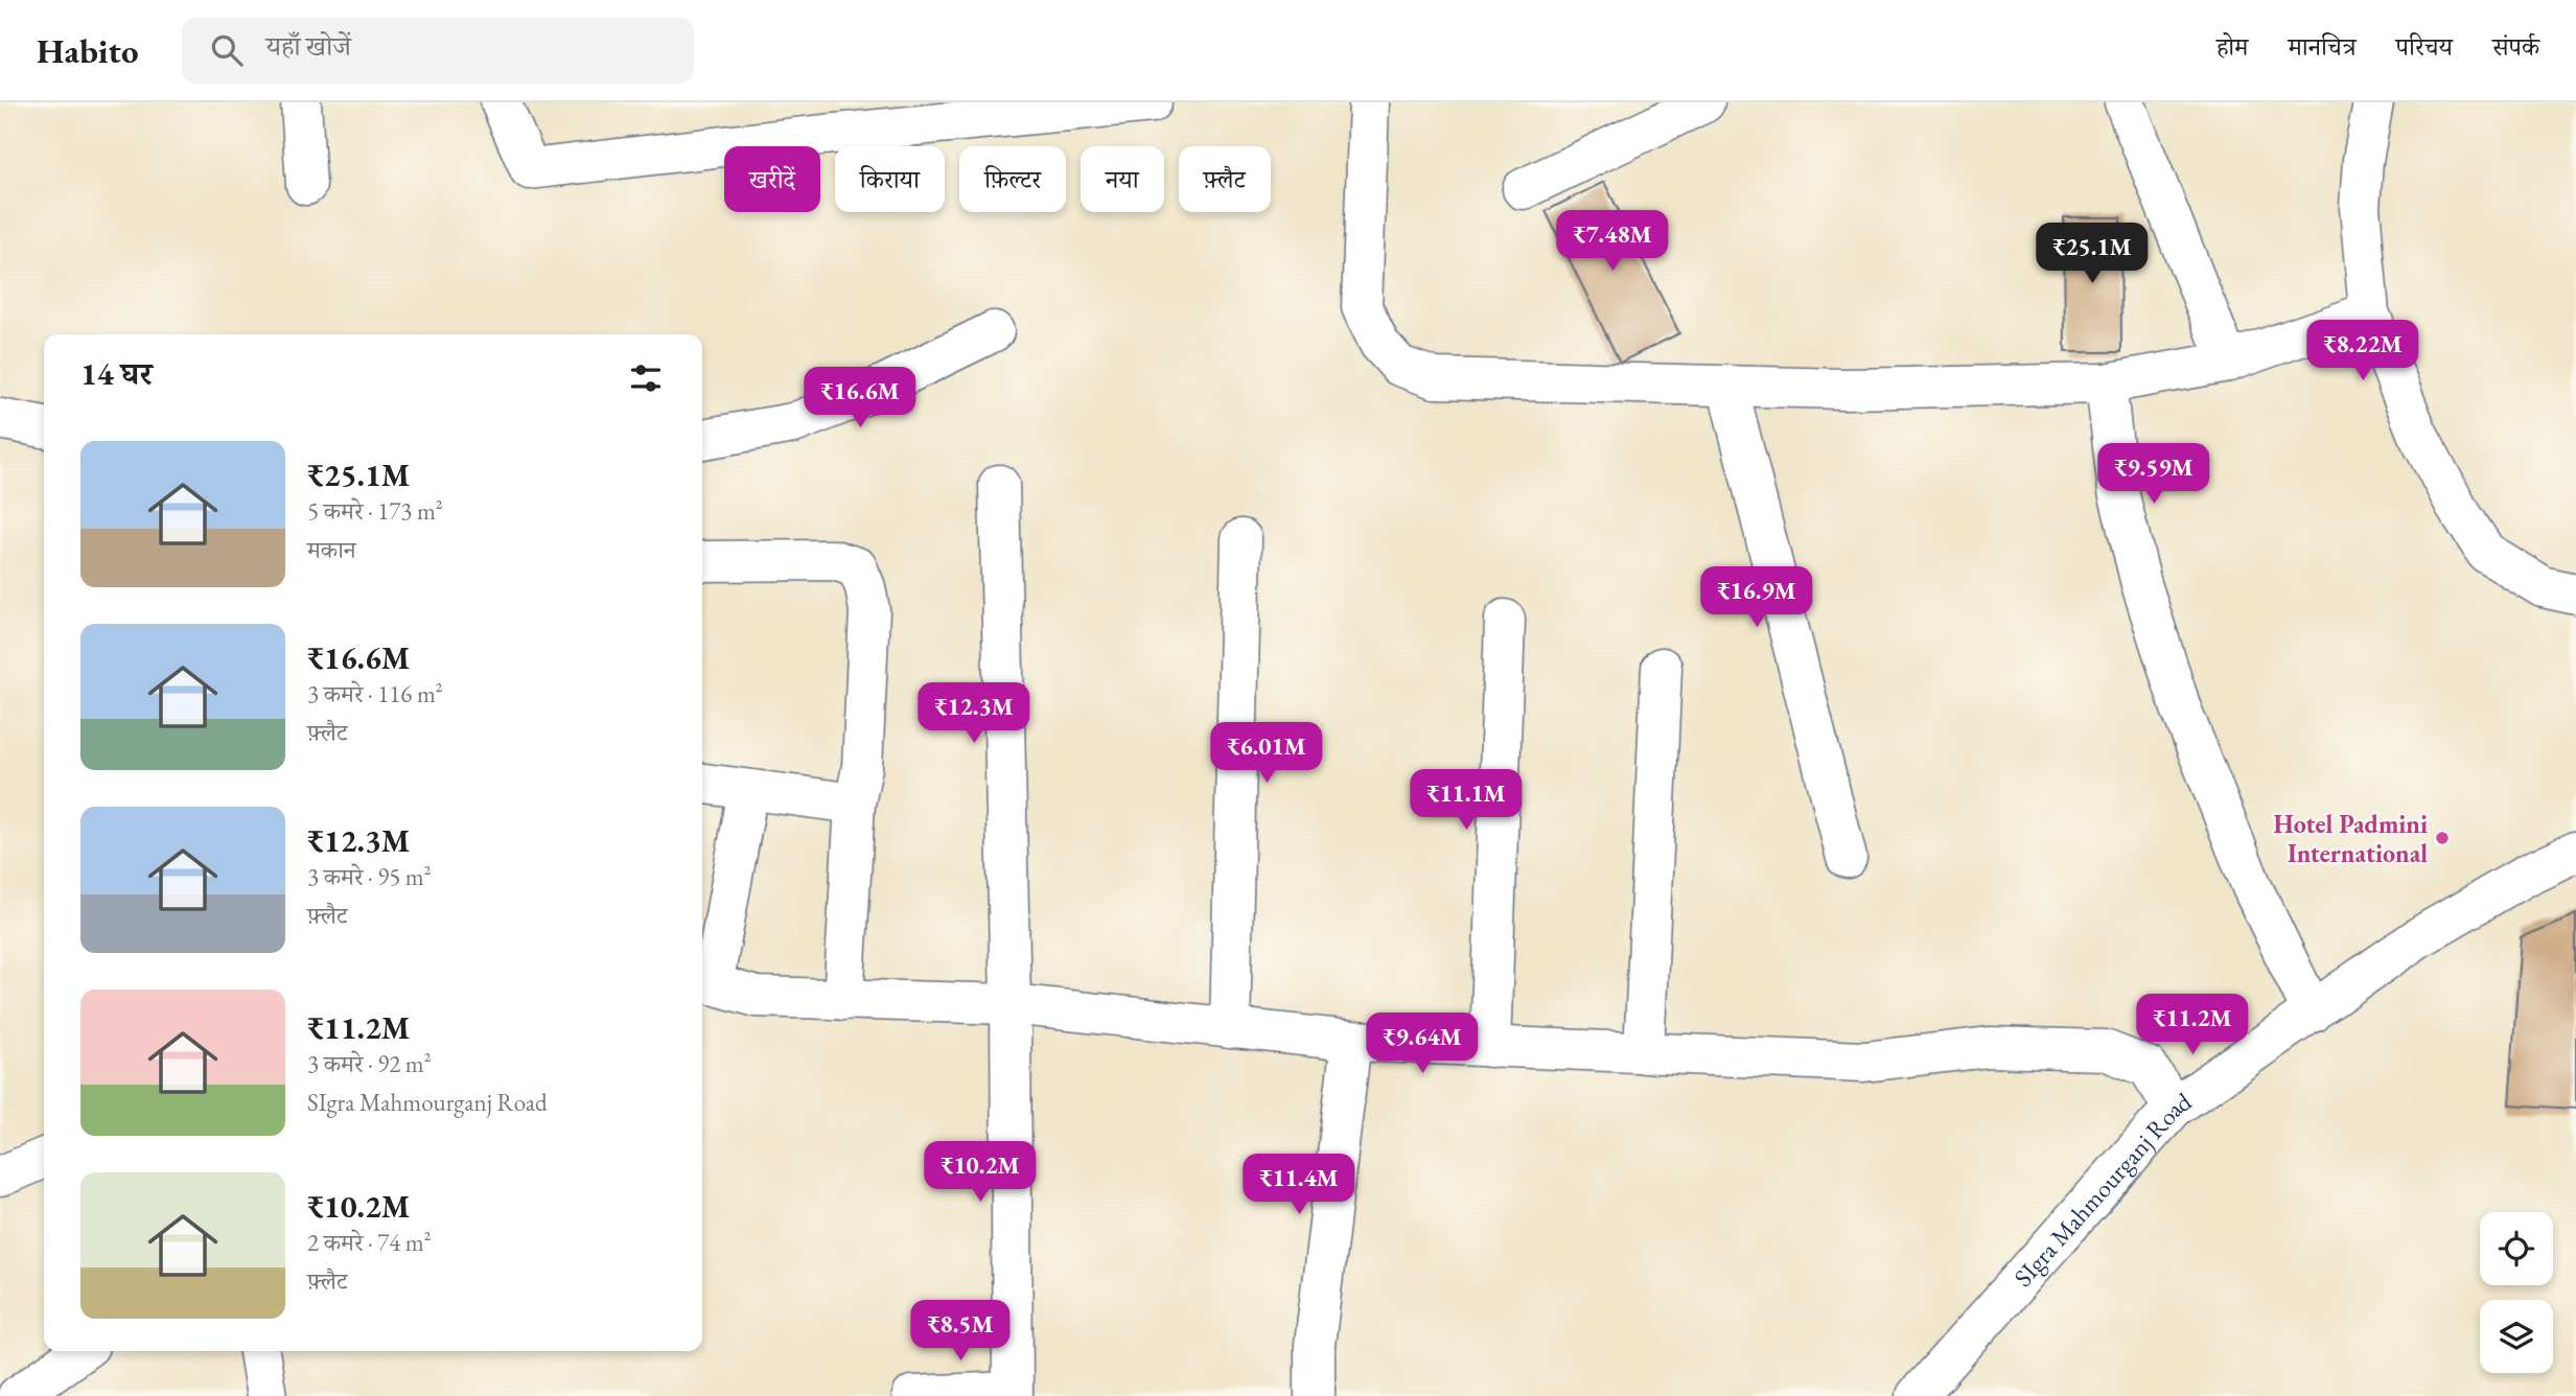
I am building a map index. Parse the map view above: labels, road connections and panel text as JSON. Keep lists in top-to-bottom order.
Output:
{
  "streets": {
    "street": ["SIgra Mahmourganj Road"]
  },
  "places": ["Hotel Padmini International"],
  "page": {
    "header": "Habito",
    "search": "यहाँ खोजें",
    "nav": [
      "होम",
      "मानचित्र",
      "परिचय",
      "संपर्क"
    ],
    "chip": [
      "खरीदें",
      "किराया",
      "फ़िल्टर",
      "नया",
      "फ़्लैट"
    ],
    "price": [
      "₹7.48M",
      "₹25.1M",
      "₹8.22M",
      "₹16.6M",
      "₹9.59M",
      "₹16.9M",
      "₹12.3M",
      "₹6.01M",
      "₹11.1M",
      "₹11.2M",
      "₹9.64M",
      "₹10.2M",
      "₹11.4M",
      "₹8.5M"
    ],
    "heading": "14 घर",
    "list": [
      {
        "name": "₹25.1M",
        "note": "5 कमरे · 173 m² · मकान"
      },
      {
        "name": "₹16.6M",
        "note": "3 कमरे · 116 m² · फ़्लैट"
      },
      {
        "name": "₹12.3M",
        "note": "3 कमरे · 95 m² · फ़्लैट"
      },
      {
        "name": "₹11.2M",
        "note": "3 कमरे · 92 m² · SIgra Mahmourganj Road"
      },
      {
        "name": "₹10.2M",
        "note": "2 कमरे · 74 m² · फ़्लैट"
      }
    ]
  }
}
